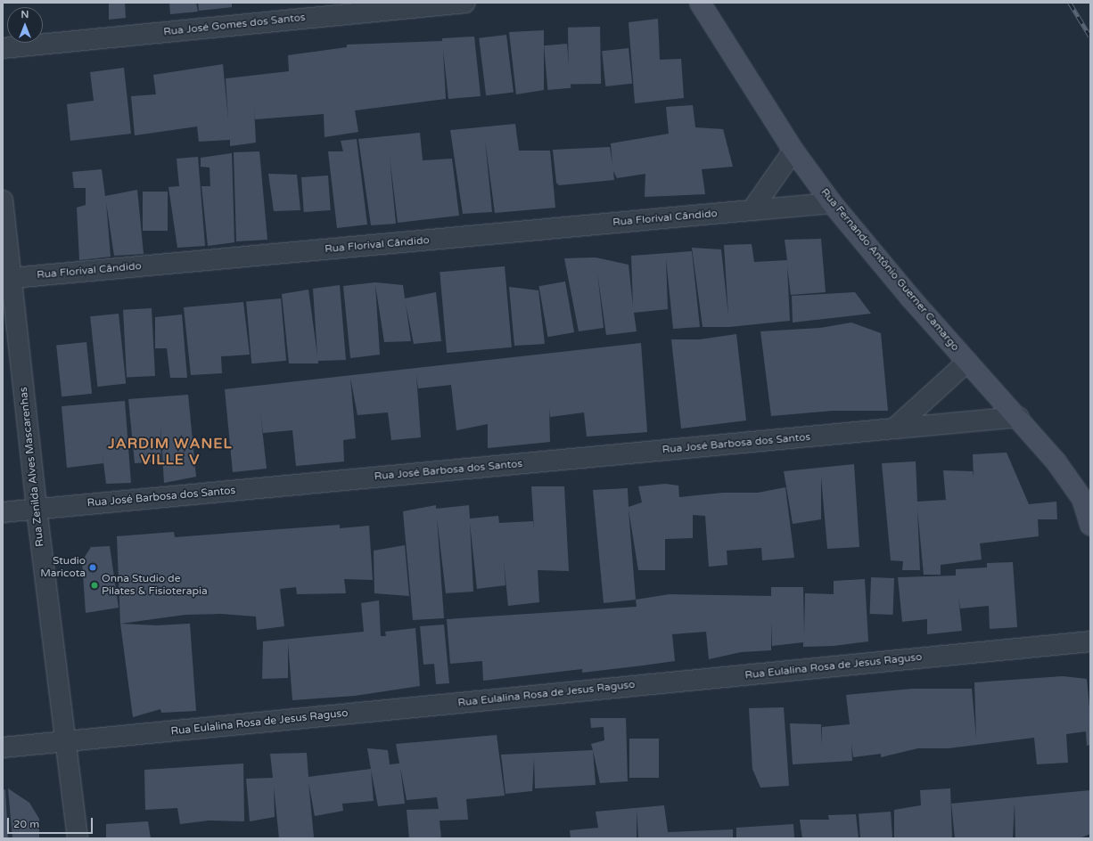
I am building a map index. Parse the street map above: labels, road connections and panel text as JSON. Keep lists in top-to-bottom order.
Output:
{
  "streets": {
    "street": [
      "Rua José Gomes dos Santos",
      "Rua Florival Cândido",
      "Rua Fernando Antônio Guerner Camargo",
      "Rua José Barbosa dos Santos",
      "Rua Zenilda Alves Mascarenhas",
      "Rua Eulalina Rosa de Jesus Raguso"
    ]
  },
  "crossings": [
    ["Rua Florival Cândido", "Rua Fernando Antônio Guerner Camargo"],
    ["Rua Florival Cândido", "Rua Zenilda Alves Mascarenhas"],
    ["Rua Fernando Antônio Guerner Camargo", "Rua José Barbosa dos Santos"],
    ["Rua José Barbosa dos Santos", "Rua Zenilda Alves Mascarenhas"],
    ["Rua Zenilda Alves Mascarenhas", "Rua Eulalina Rosa de Jesus Raguso"]
  ],
  "districts": ["JARDIM WANEL VILLE V"],
  "places": ["Studio Maricota", "Onna Studio de Pilates & Fisioterapia"],
  "scale_bar": "20 m",
  "north": "top"
}
